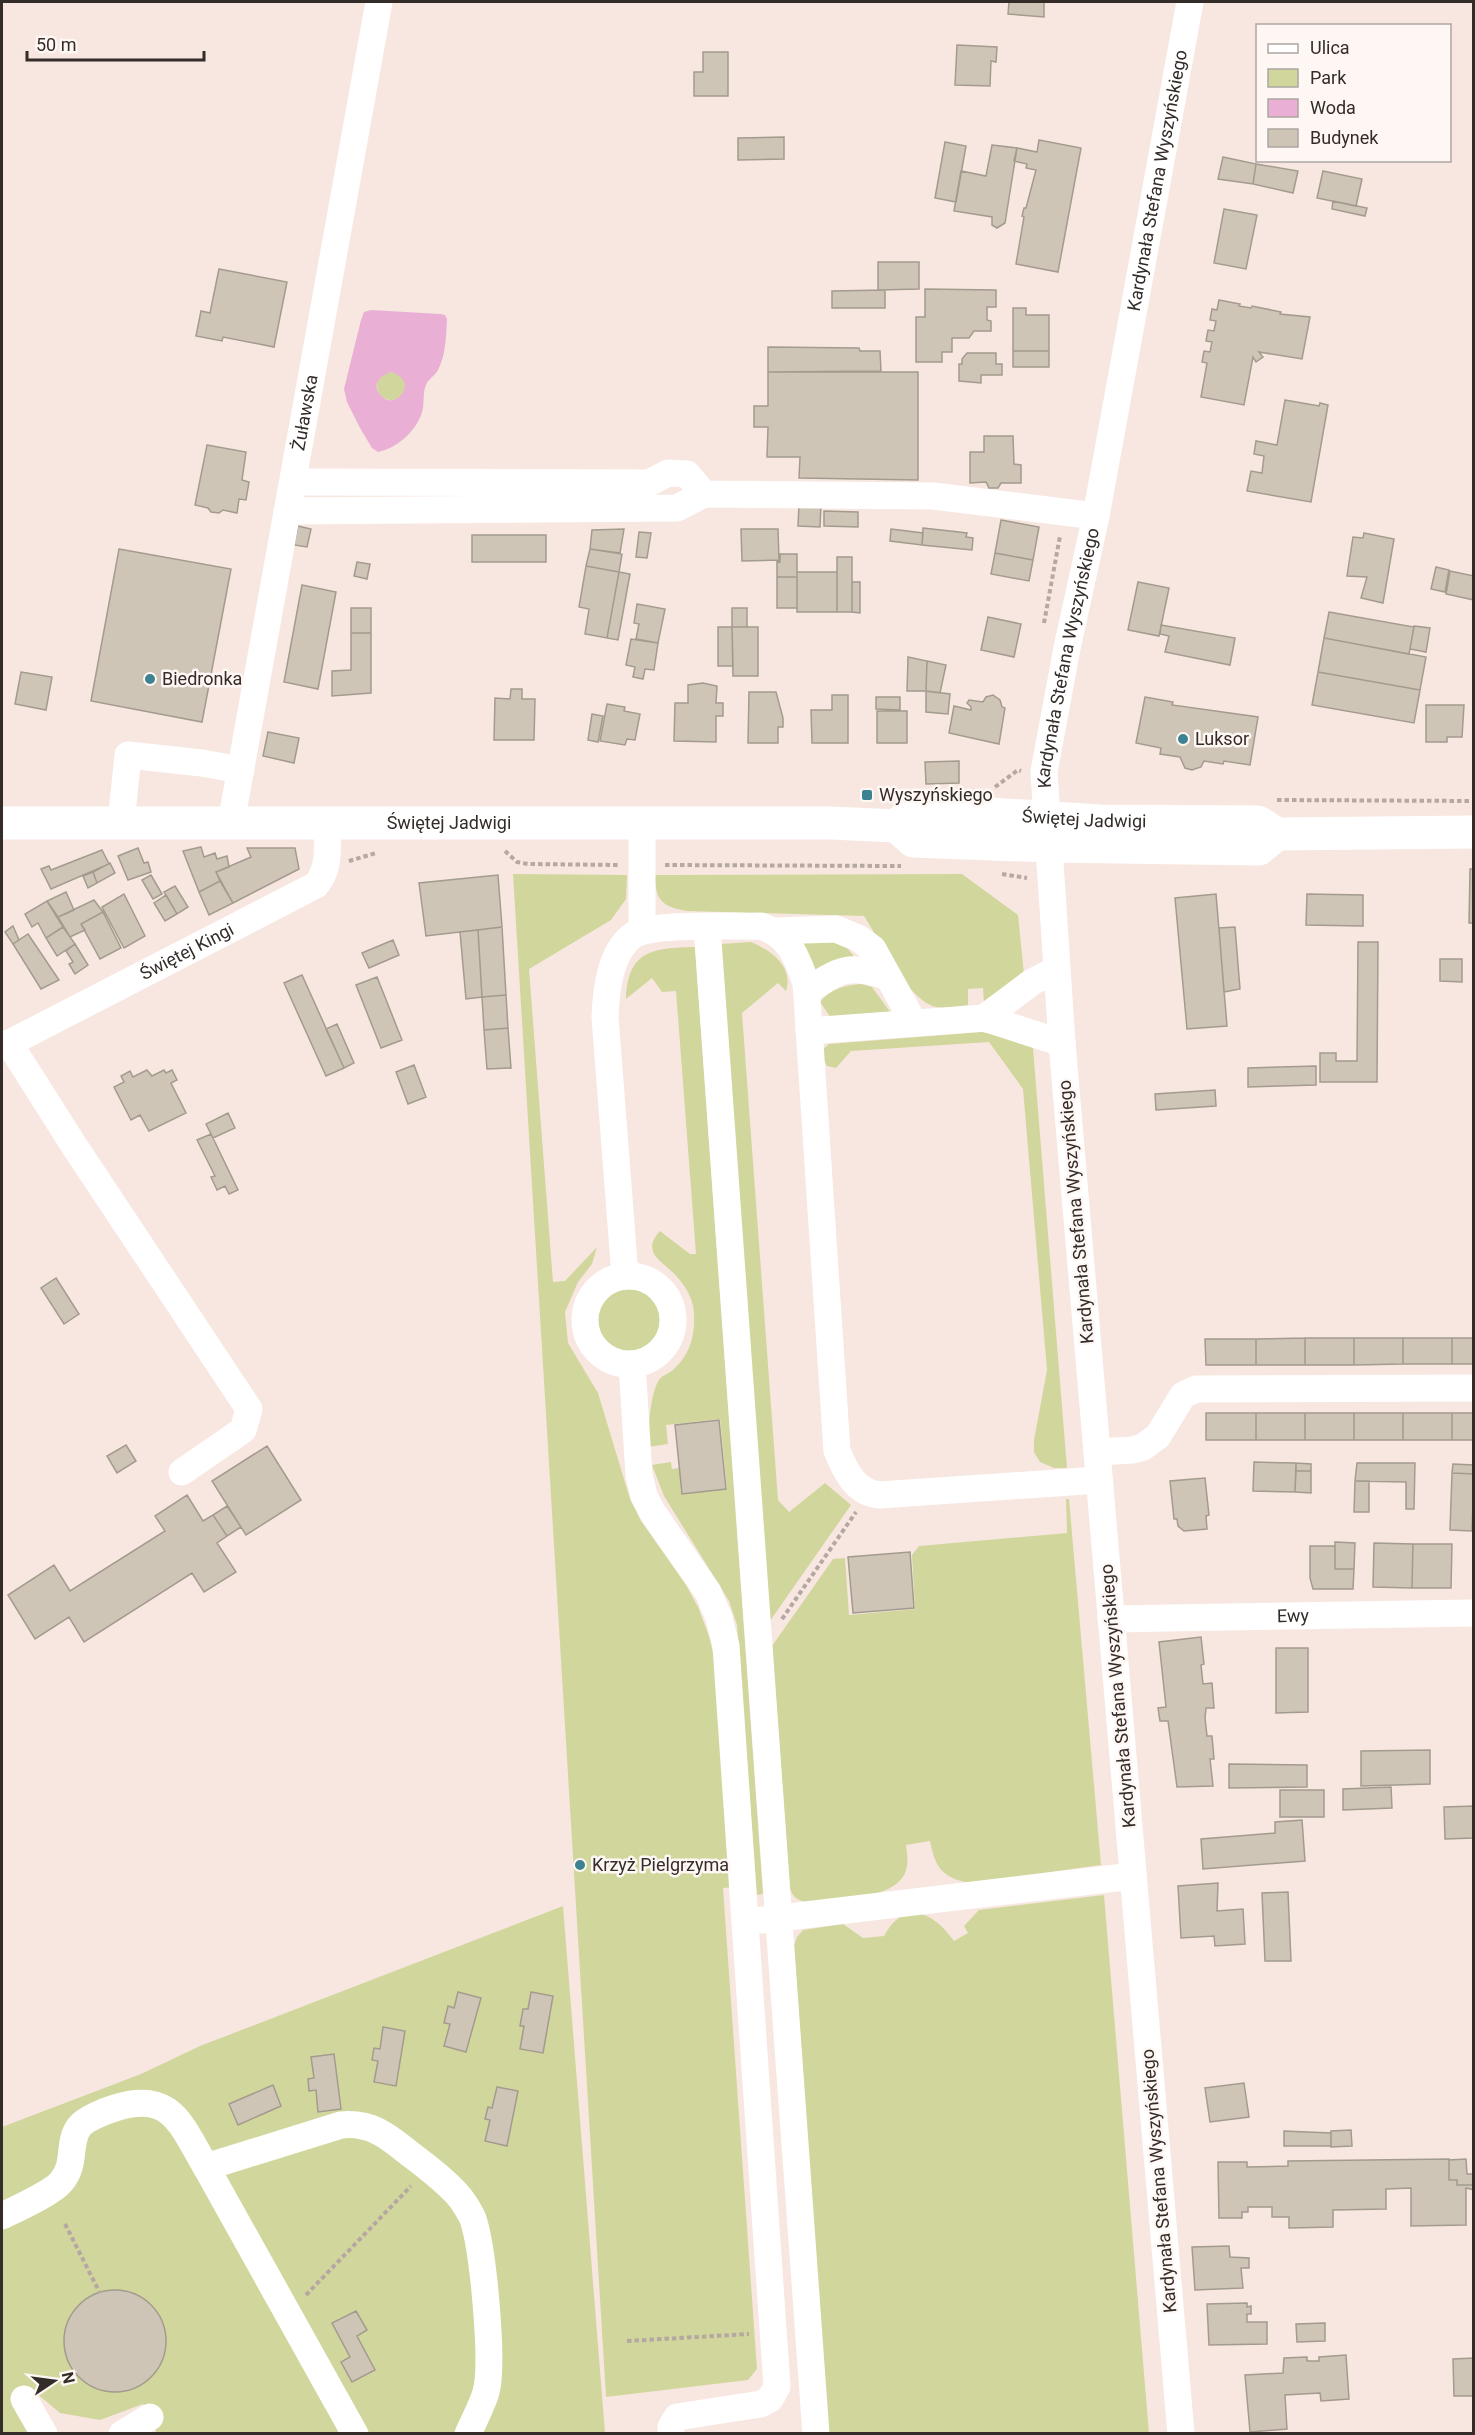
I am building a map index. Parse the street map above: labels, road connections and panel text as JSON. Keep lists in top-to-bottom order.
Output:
{
  "streets": {
    "main road": ["Świętej Jadwigi"],
    "street": [
      "Kardynała Stefana Wyszyńskiego",
      "Żuławska",
      "Świętej Kingi",
      "Ewy"
    ]
  },
  "crossings": [
    ["Kardynała Stefana Wyszyńskiego", "Świętej Jadwigi"],
    ["Kardynała Stefana Wyszyńskiego", "Ewy"],
    ["Żuławska", "Świętej Jadwigi"]
  ],
  "places": {
    "other": ["Biedronka", "Luksor", "Krzyż Pielgrzyma"],
    "transit": ["Wyszyńskiego"]
  },
  "legend": [
    "Ulica",
    "Park",
    "Woda",
    "Budynek"
  ],
  "scale_bar": "50 m",
  "north": "right"
}
